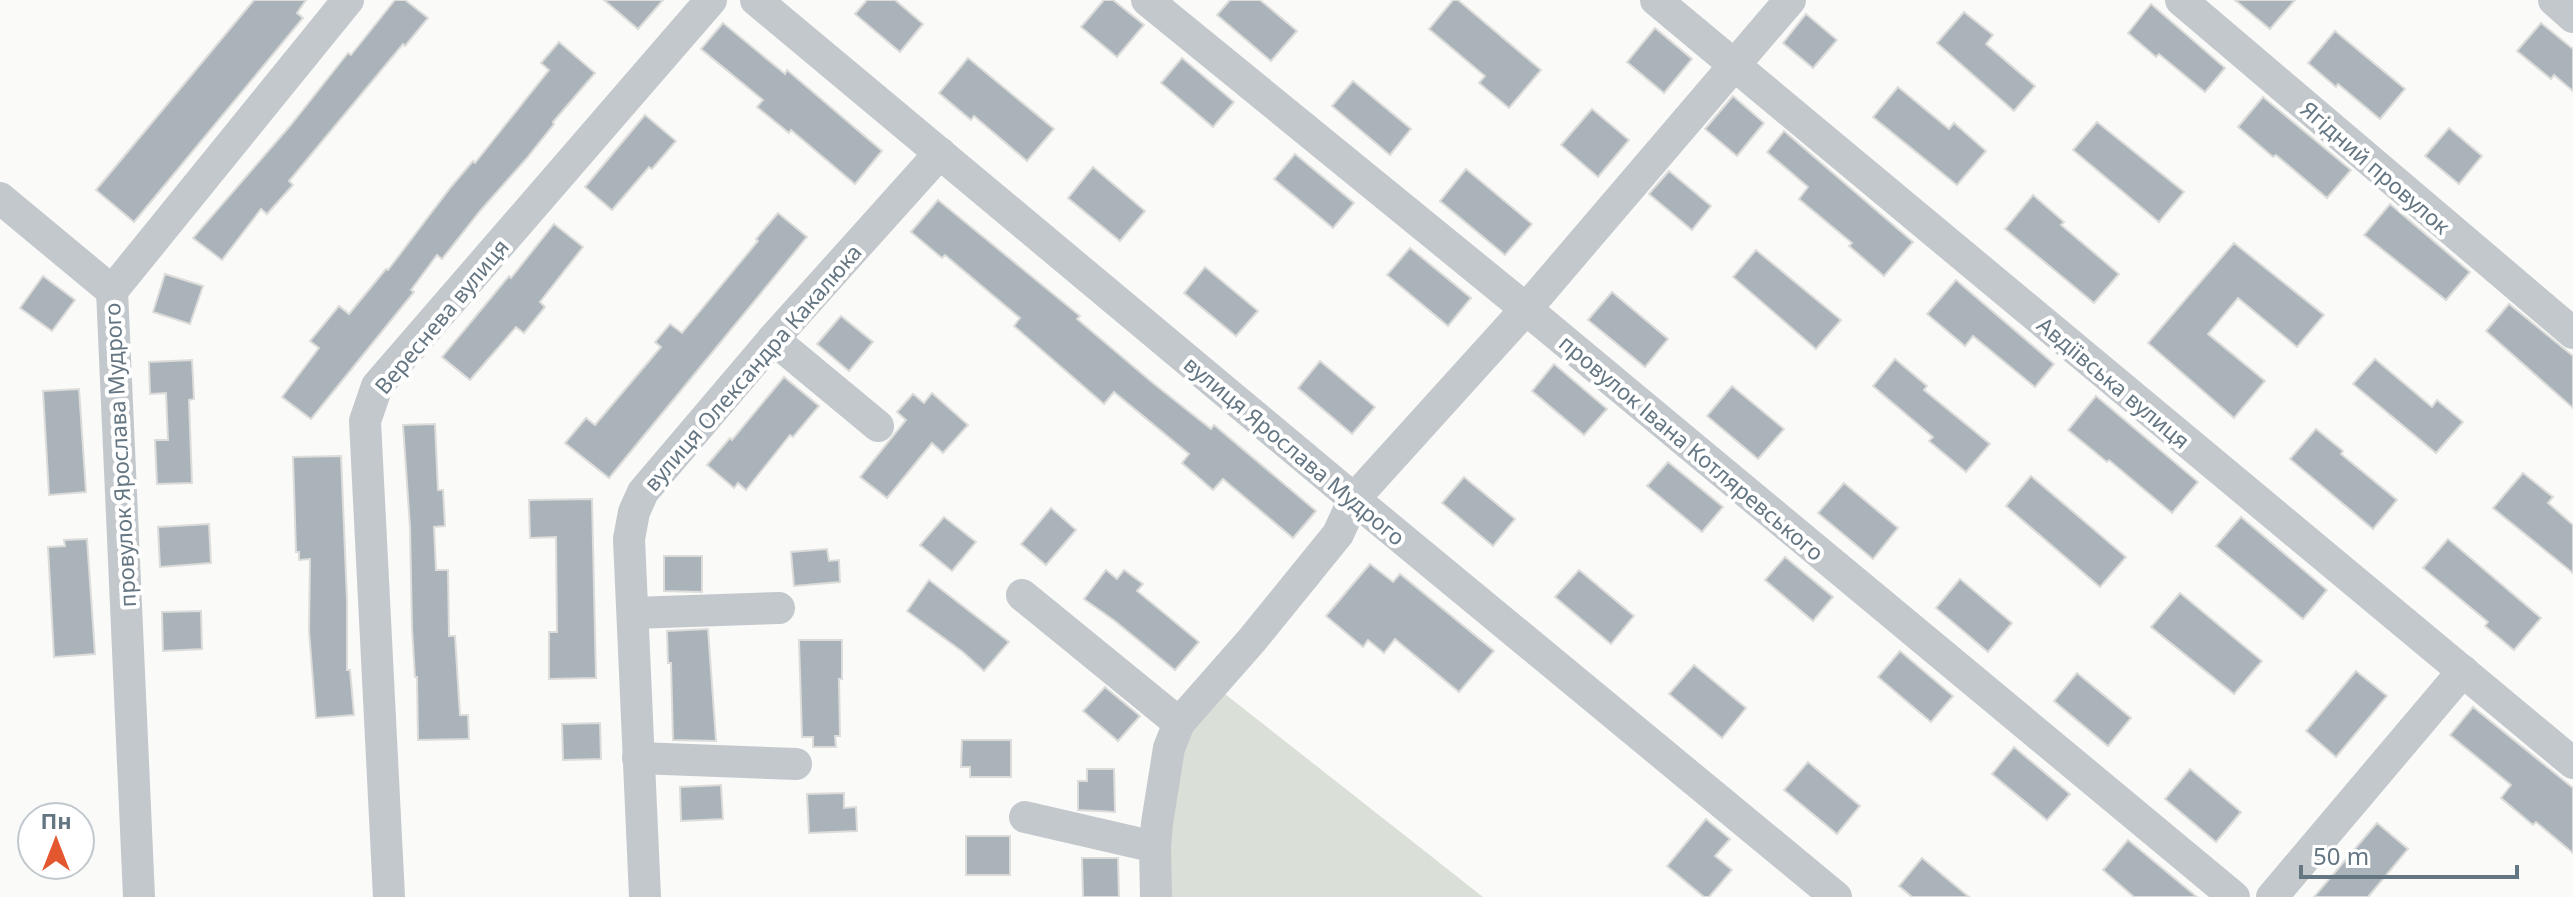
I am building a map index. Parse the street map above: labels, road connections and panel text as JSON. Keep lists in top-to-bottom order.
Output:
{
  "streets": {
    "street": [
      "Ягідний провулок",
      "Вереснева вулиця",
      "вулиця Олександра Какалюка",
      "Авдіївська вулиця",
      "провулок Івана Котляревського",
      "вулиця Ярослава Мудрого",
      "провулок Ярослава Мудрого"
    ]
  },
  "crossings": [
    ["вулиця Олександра Какалюка", "вулиця Ярослава Мудрого"]
  ],
  "scale_bar": "50 m",
  "north": "top"
}
